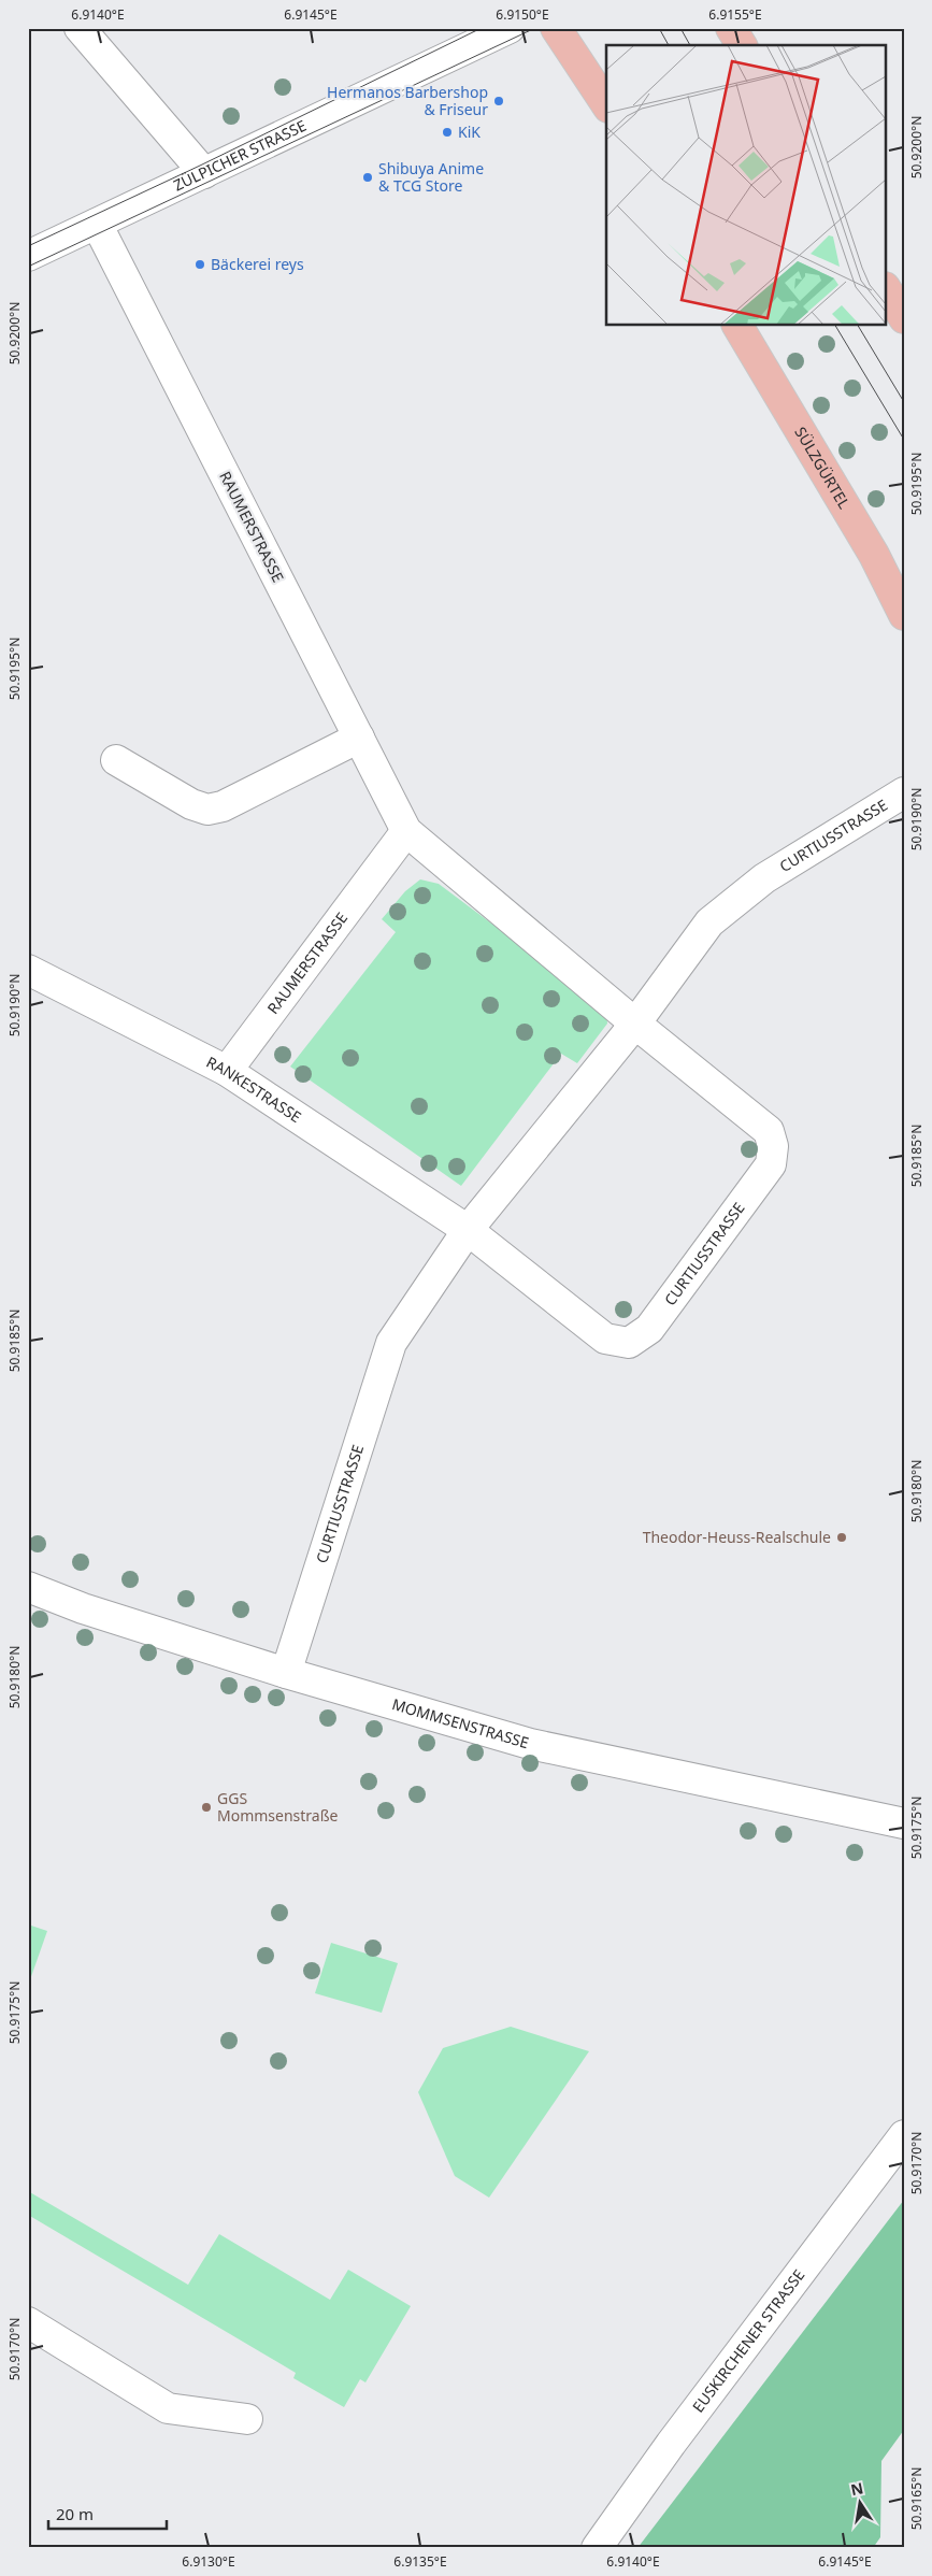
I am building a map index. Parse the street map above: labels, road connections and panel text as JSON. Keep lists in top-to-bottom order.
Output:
{
  "streets": {
    "main road": ["SÜLZGÜRTEL"],
    "street": [
      "ZÜLPICHER STRASSE",
      "RAUMERSTRASSE",
      "CURTIUSSTRASSE",
      "RANKESTRASSE",
      "MOMMSENSTRASSE",
      "EUSKIRCHENER STRASSE"
    ]
  },
  "crossings": [
    ["ZÜLPICHER STRASSE", "RAUMERSTRASSE"],
    ["RAUMERSTRASSE", "CURTIUSSTRASSE"],
    ["RAUMERSTRASSE", "RANKESTRASSE"],
    ["CURTIUSSTRASSE", "RANKESTRASSE"],
    ["CURTIUSSTRASSE", "MOMMSENSTRASSE"]
  ],
  "places": [
    "Hermanos Barbershop & Friseur",
    "KiK",
    "Shibuya Anime & TCG Store",
    "Bäckerei reys",
    "Theodor-Heuss-Realschule",
    "GGS Mommsenstraße"
  ],
  "scale_bar": "20 m",
  "north": "top",
  "coordinates": [
    "6.9140°E",
    "6.9145°E",
    "6.9150°E",
    "6.9155°E",
    "50.9200°N",
    "50.9195°N",
    "50.9190°N",
    "50.9185°N",
    "50.9180°N",
    "50.9175°N",
    "50.9170°N",
    "50.9165°N",
    "6.9130°E",
    "6.9135°E"
  ]
}
